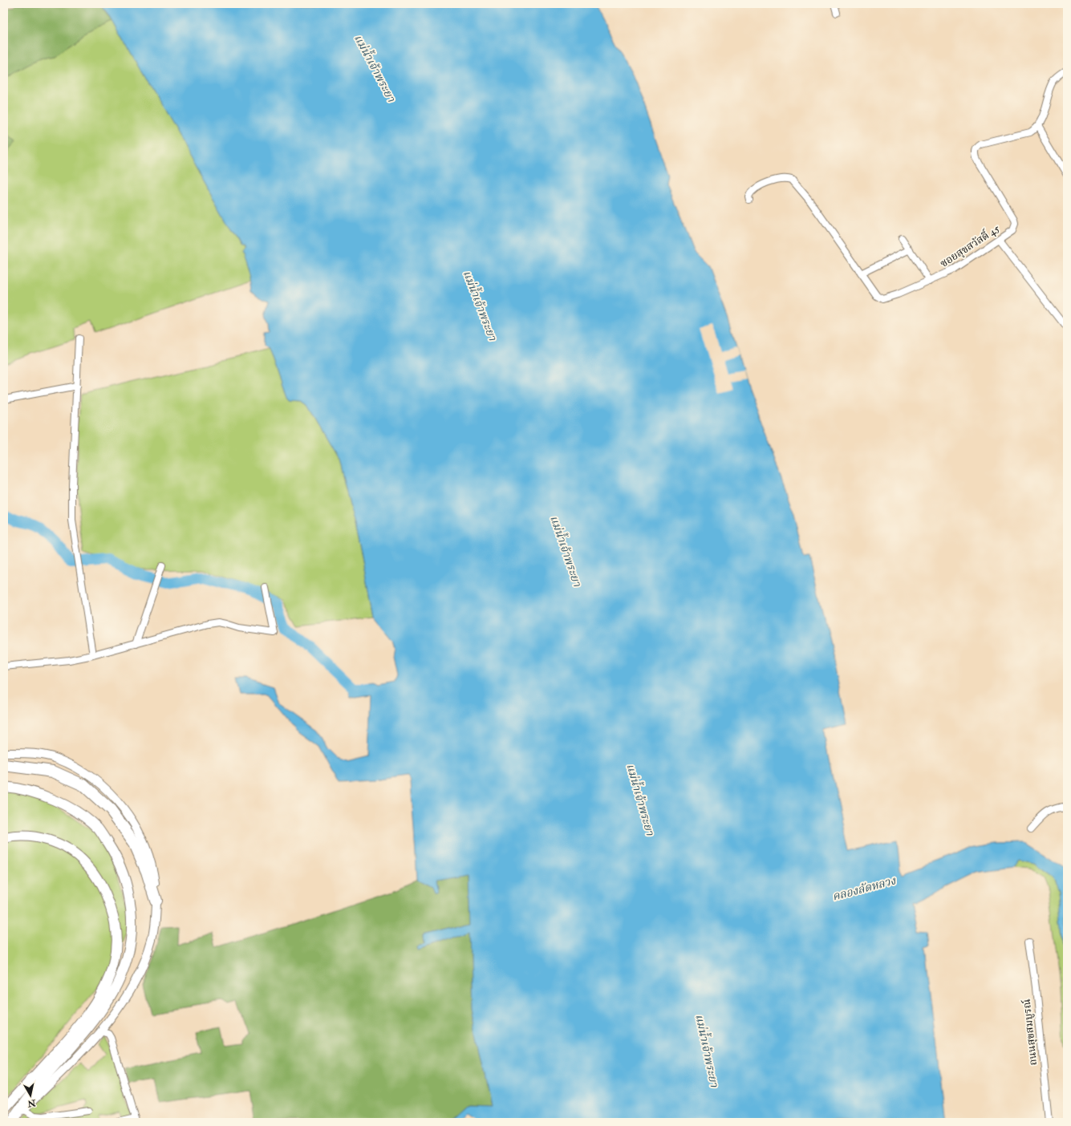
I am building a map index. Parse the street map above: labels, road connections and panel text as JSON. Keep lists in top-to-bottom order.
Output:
{
  "streets": {
    "street": ["ซอยสุขสวัสดิ์ 45", "ถนนสุขสมบูรณ์"]
  },
  "water": ["แม่น้ำเจ้าพระยา", "คลองลัดหลวง"],
  "north": "bottom"
}
